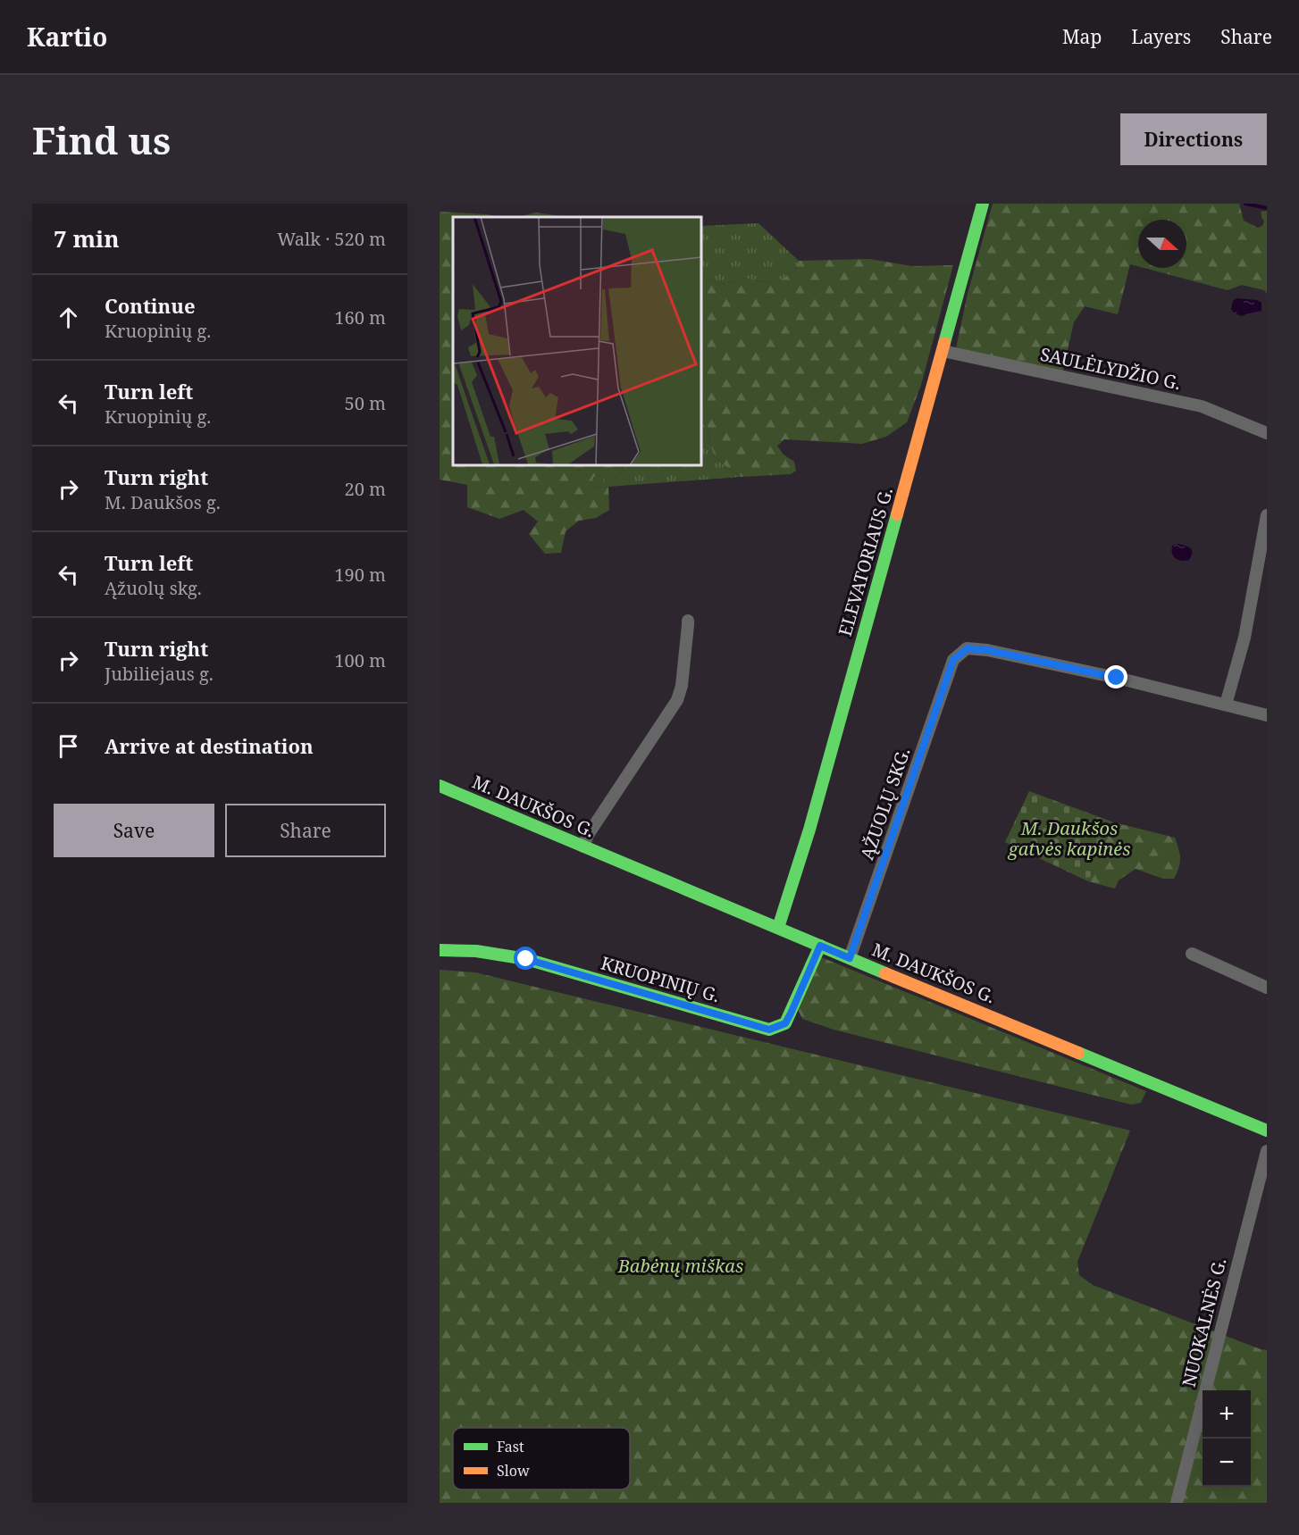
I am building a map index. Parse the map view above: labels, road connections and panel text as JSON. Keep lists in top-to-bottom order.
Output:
{
  "streets": {
    "street": [
      "SAULĖLYDŽIO G.",
      "ELEVATORIAUS G.",
      "ĄŽUOLŲ SKG.",
      "M. DAUKŠOS G.",
      "KRUOPINIŲ G.",
      "NUOKALNĖS G."
    ]
  },
  "crossings": [
    ["SAULĖLYDŽIO G.", "ELEVATORIAUS G."],
    ["ELEVATORIAUS G.", "M. DAUKŠOS G."],
    ["ĄŽUOLŲ SKG.", "M. DAUKŠOS G."],
    ["M. DAUKŠOS G.", "KRUOPINIŲ G."]
  ],
  "parks": ["M. Daukšos gatvės kapinės", "Babėnų miškas"],
  "legend": ["Fast", "Slow"],
  "north": "right",
  "page": {
    "header": "Kartio",
    "nav": ["Map", "Layers", "Share"],
    "buttons": [
      "Directions",
      ["Save", "Share"]
    ],
    "title": "Find us",
    "heading": ["7 min", "Walk · 520 m"],
    "list": [
      ["Continue", "Kruopinių g.", "160 m"],
      ["Turn left", "Kruopinių g.", "50 m"],
      ["Turn right", "M. Daukšos g.", "20 m"],
      ["Turn left", "Ąžuolų skg.", "190 m"],
      ["Turn right", "Jubiliejaus g.", "100 m"],
      "Arrive at destination"
    ],
    "map_buttons": ["+", "−"]
  }
}
